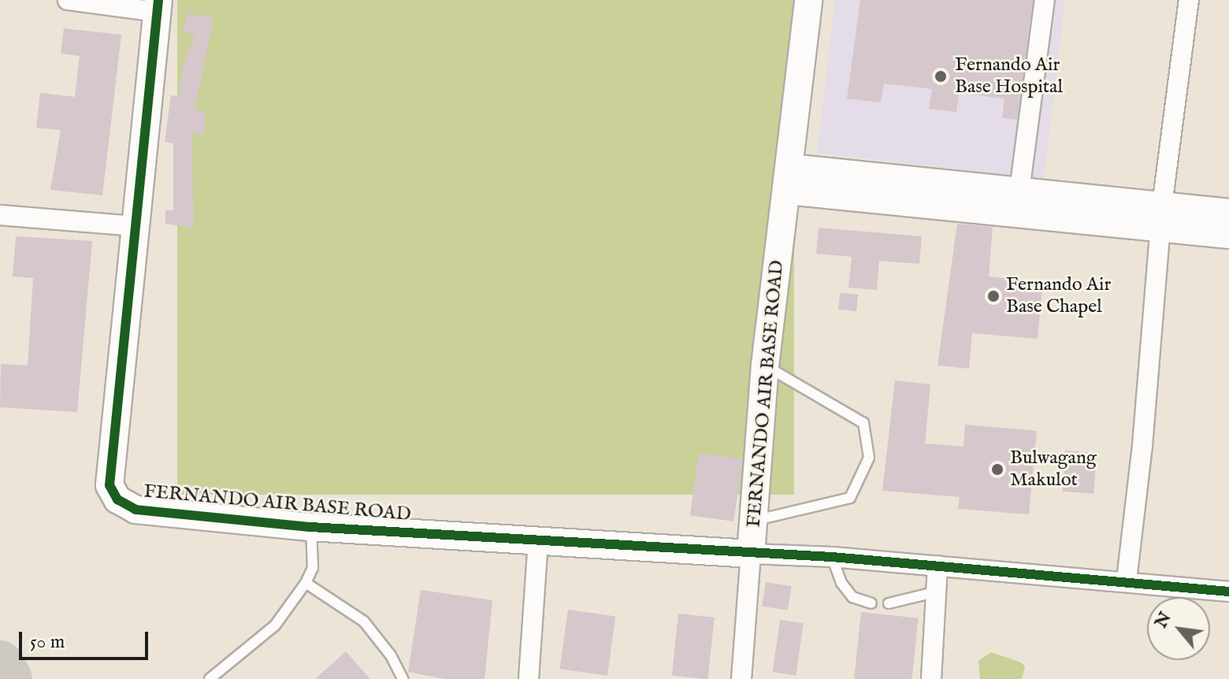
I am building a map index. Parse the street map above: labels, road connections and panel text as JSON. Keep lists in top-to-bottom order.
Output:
{
  "streets": {
    "street": ["FERNANDO AIR BASE ROAD"]
  },
  "places": ["Fernando Air Base Hospital", "Fernando Air Base Chapel", "Bulwagang Makulot"],
  "scale_bar": "50 m",
  "north": "top left"
}
